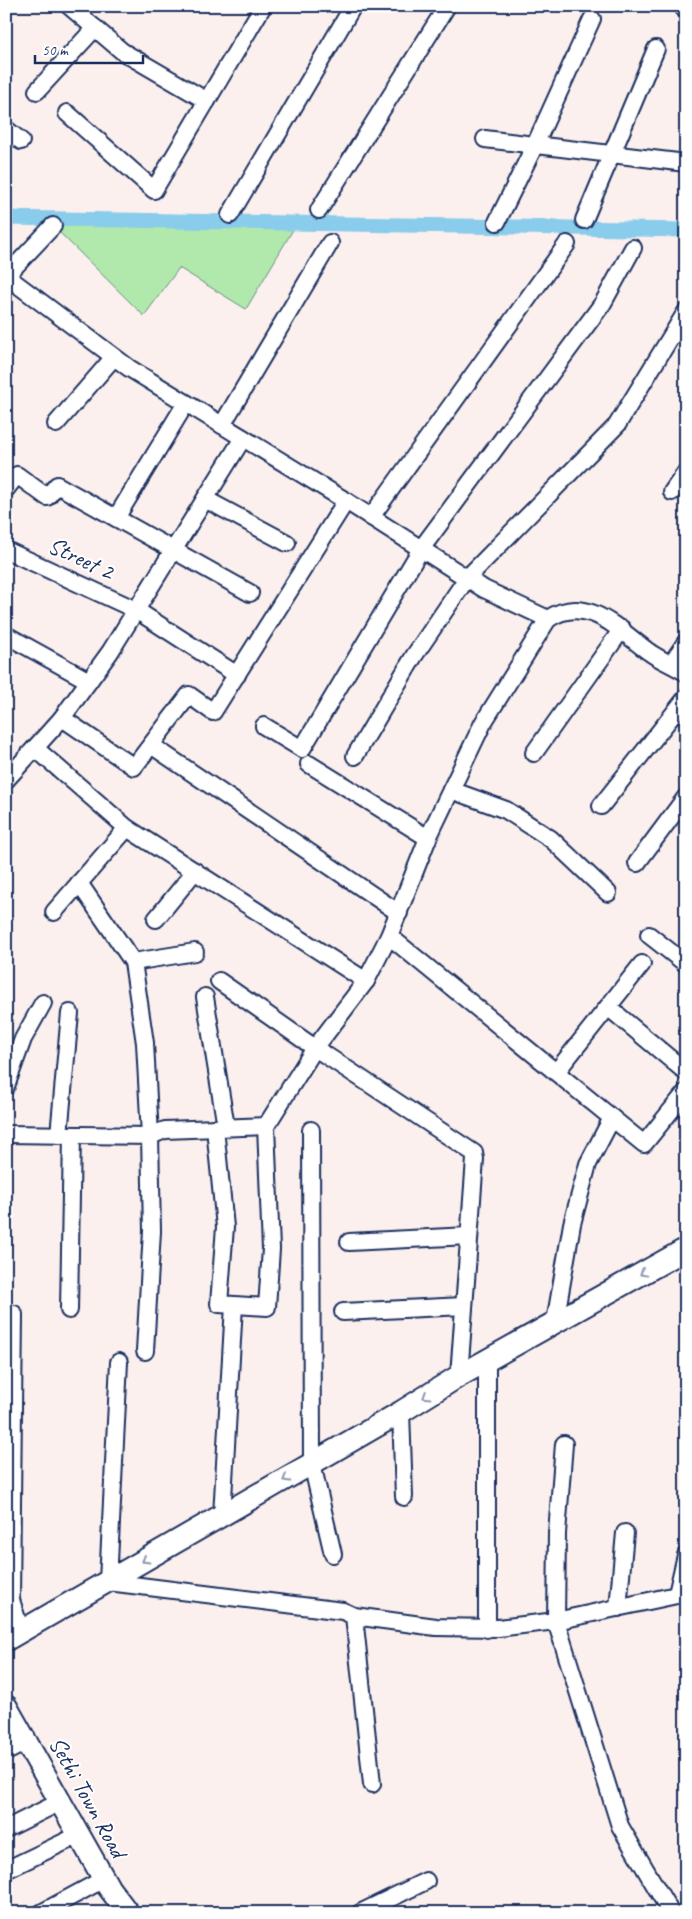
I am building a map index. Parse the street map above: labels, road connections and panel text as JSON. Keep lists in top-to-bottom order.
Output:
{
  "streets": {
    "street": ["Street 2", "Sethi Town Road"]
  },
  "scale_bar": "50 m"
}
